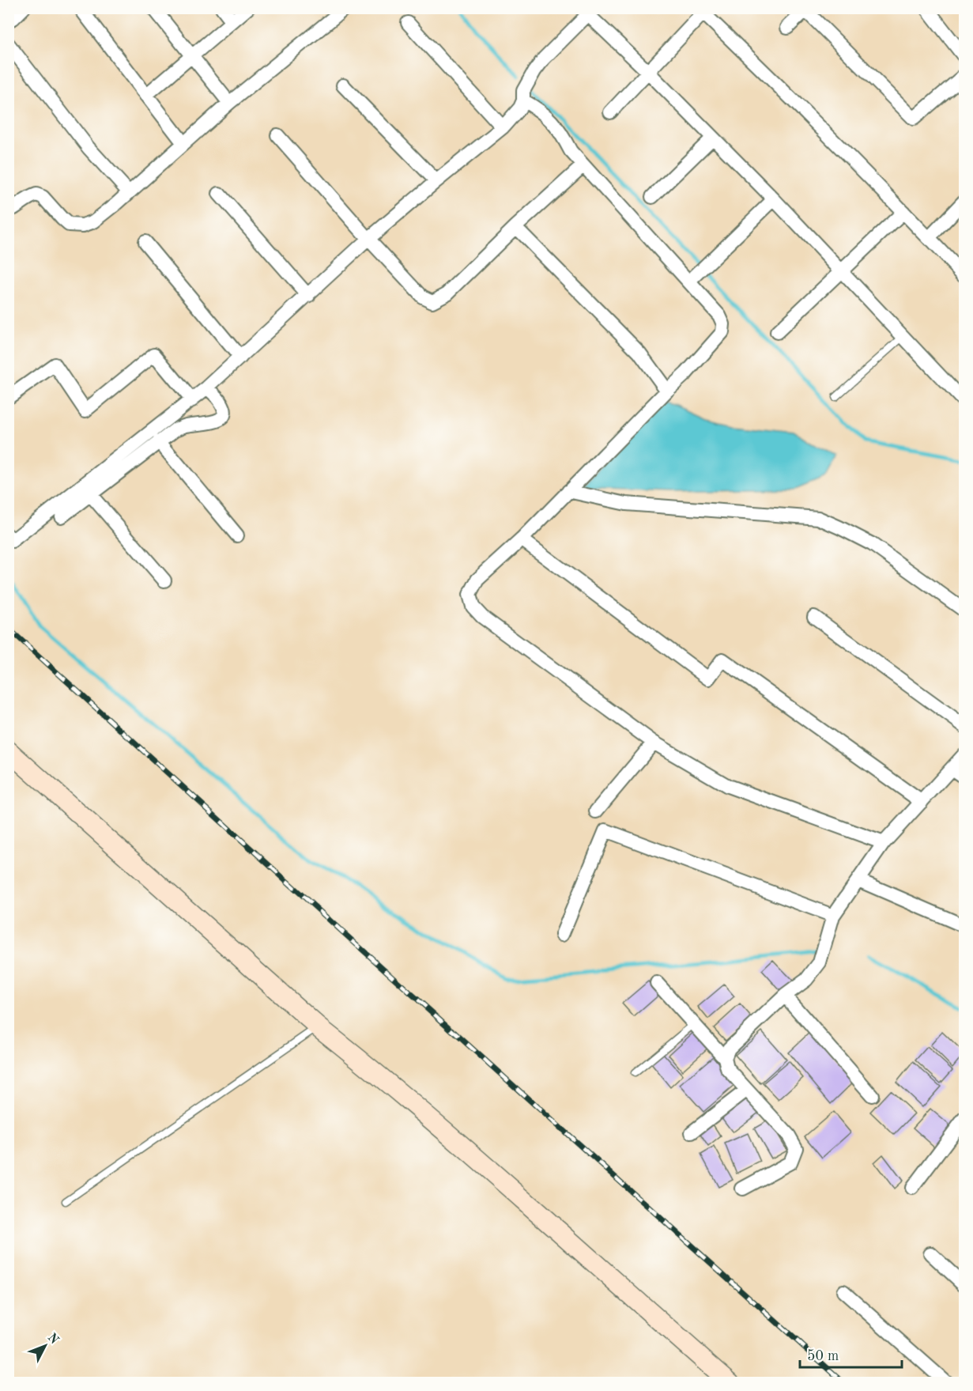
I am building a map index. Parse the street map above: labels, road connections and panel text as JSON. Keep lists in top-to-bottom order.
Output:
{
  "scale_bar": "50 m",
  "north": "top right"
}
